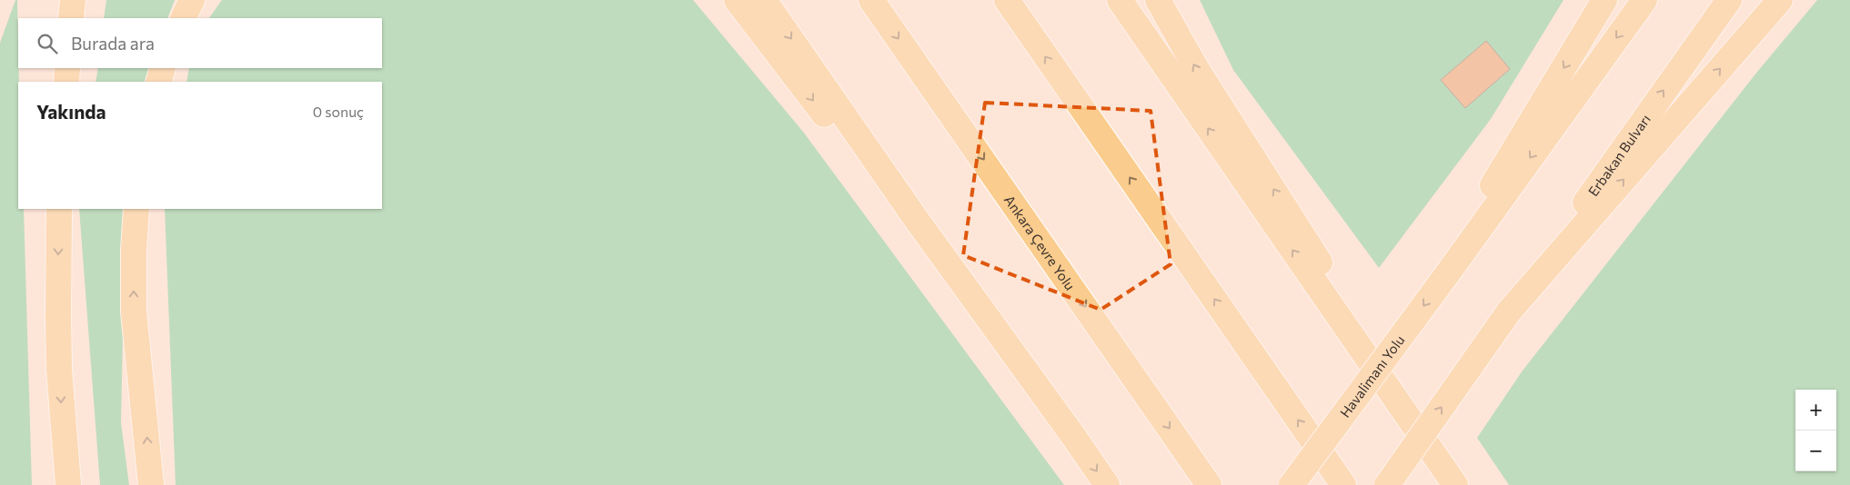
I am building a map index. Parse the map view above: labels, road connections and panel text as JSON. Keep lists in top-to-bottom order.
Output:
{
  "streets": {
    "highway": ["Erbakan Bulvarı", "Ankara Çevre Yolu", "Havalimanı Yolu"]
  },
  "page": {
    "search": "Burada ara",
    "heading": ["Yakında", "0 sonuç"],
    "map_buttons": ["+", "−"]
  }
}
